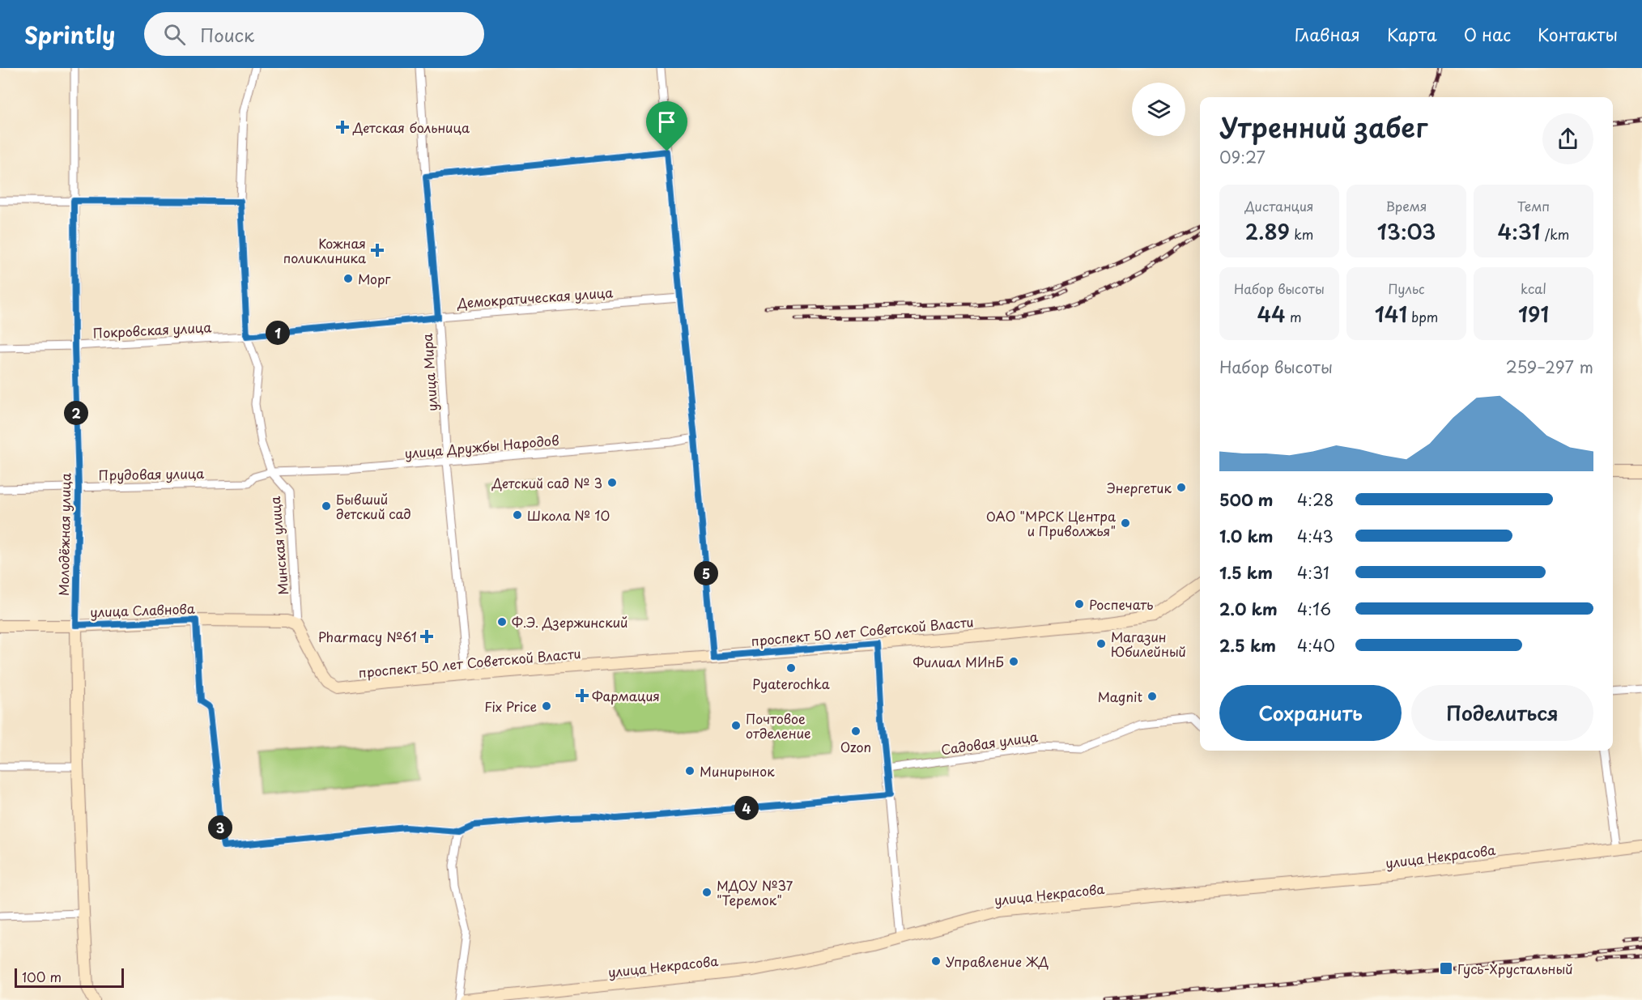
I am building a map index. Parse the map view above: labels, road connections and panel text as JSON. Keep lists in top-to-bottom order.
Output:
{
  "streets": {
    "main road": [
      "Молодёжная улица",
      "улица Славнова",
      "проспект 50 лет Советской Власти",
      "улица Некрасова"
    ],
    "street": [
      "Демократическая улица",
      "Покровская улица",
      "улица Мира",
      "улица Дружбы Народов",
      "Прудовая улица",
      "Минская улица",
      "Садовая улица"
    ]
  },
  "crossings": [
    ["Демократическая улица", "Покровская улица"],
    ["Демократическая улица", "улица Мира"],
    ["Демократическая улица", "Минская улица"],
    ["Покровская улица", "Молодёжная улица"],
    ["Покровская улица", "Минская улица"],
    ["улица Мира", "улица Дружбы Народов"],
    ["улица Мира", "проспект 50 лет Советской Власти"],
    ["улица Дружбы Народов", "Прудовая улица"],
    ["улица Дружбы Народов", "Минская улица"],
    ["Прудовая улица", "Молодёжная улица"],
    ["Прудовая улица", "Минская улица"],
    ["Молодёжная улица", "улица Славнова"],
    ["Минская улица", "улица Славнова"],
    ["Минская улица", "проспект 50 лет Советской Власти"],
    ["улица Славнова", "проспект 50 лет Советской Власти"]
  ],
  "places": {
    "health": [
      "Детская больница",
      "Кожная поликлиника",
      "Pharmacy №61",
      "Фармация"
    ],
    "other": [
      "Морг",
      "Детский сад № 3",
      "Энергетик",
      "Бывший детский сад",
      "Школа № 10",
      "ОАО \"МРСК Центра и Приволжья\"",
      "Роспечать",
      "Ф.Э. Дзержинский",
      "Магазин Юбилейный",
      "Филиал МИнБ",
      "Pyaterochka",
      "Magnit",
      "Fix Price",
      "Почтовое отделение",
      "Ozon",
      "Минирынок",
      "МДОУ №37 \"Теремок\"",
      "Управление ЖД"
    ],
    "transit": ["Гусь-Хрустальный"]
  },
  "scale_bar": "100 m",
  "page": {
    "header": "Sprintly",
    "search": "Поиск",
    "nav": [
      "Главная",
      "Карта",
      "О нас",
      "Контакты"
    ],
    "heading": ["Утренний забег", "09:27"],
    "stats": [
      ["Дистанция", "2.89 km"],
      ["Время", "13:03"],
      ["Темп", "4:31 /km"],
      ["Набор высоты", "44 m"],
      ["Пульс", "141 bpm"],
      ["kcal", "191"]
    ],
    "pins": [
      "1",
      "2",
      "5",
      "4",
      "3"
    ],
    "chart": ["Набор высоты", "259–297 m"],
    "list": [
      {
        "name": "500 m",
        "note": "4:28"
      },
      {
        "name": "1.0 km",
        "note": "4:43"
      },
      {
        "name": "1.5 km",
        "note": "4:31"
      },
      {
        "name": "2.0 km",
        "note": "4:16"
      },
      {
        "name": "2.5 km",
        "note": "4:40"
      }
    ],
    "buttons": ["Сохранить", "Поделиться"],
    "scale": "100 m"
  }
}
